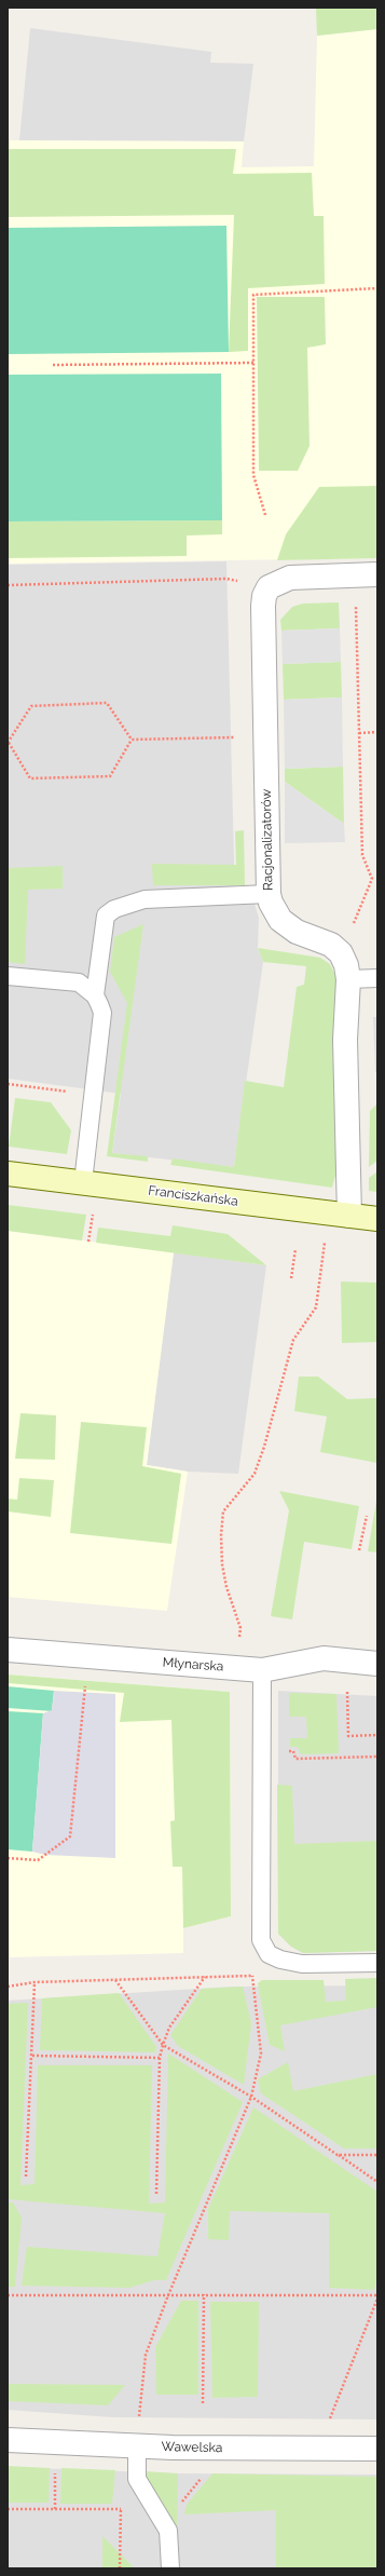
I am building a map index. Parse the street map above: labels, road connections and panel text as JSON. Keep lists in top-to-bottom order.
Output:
{
  "streets": {
    "street": [
      "Racjonalizatorów",
      "Franciszkańska",
      "Młynarska",
      "Wawelska"
    ]
  }
}
